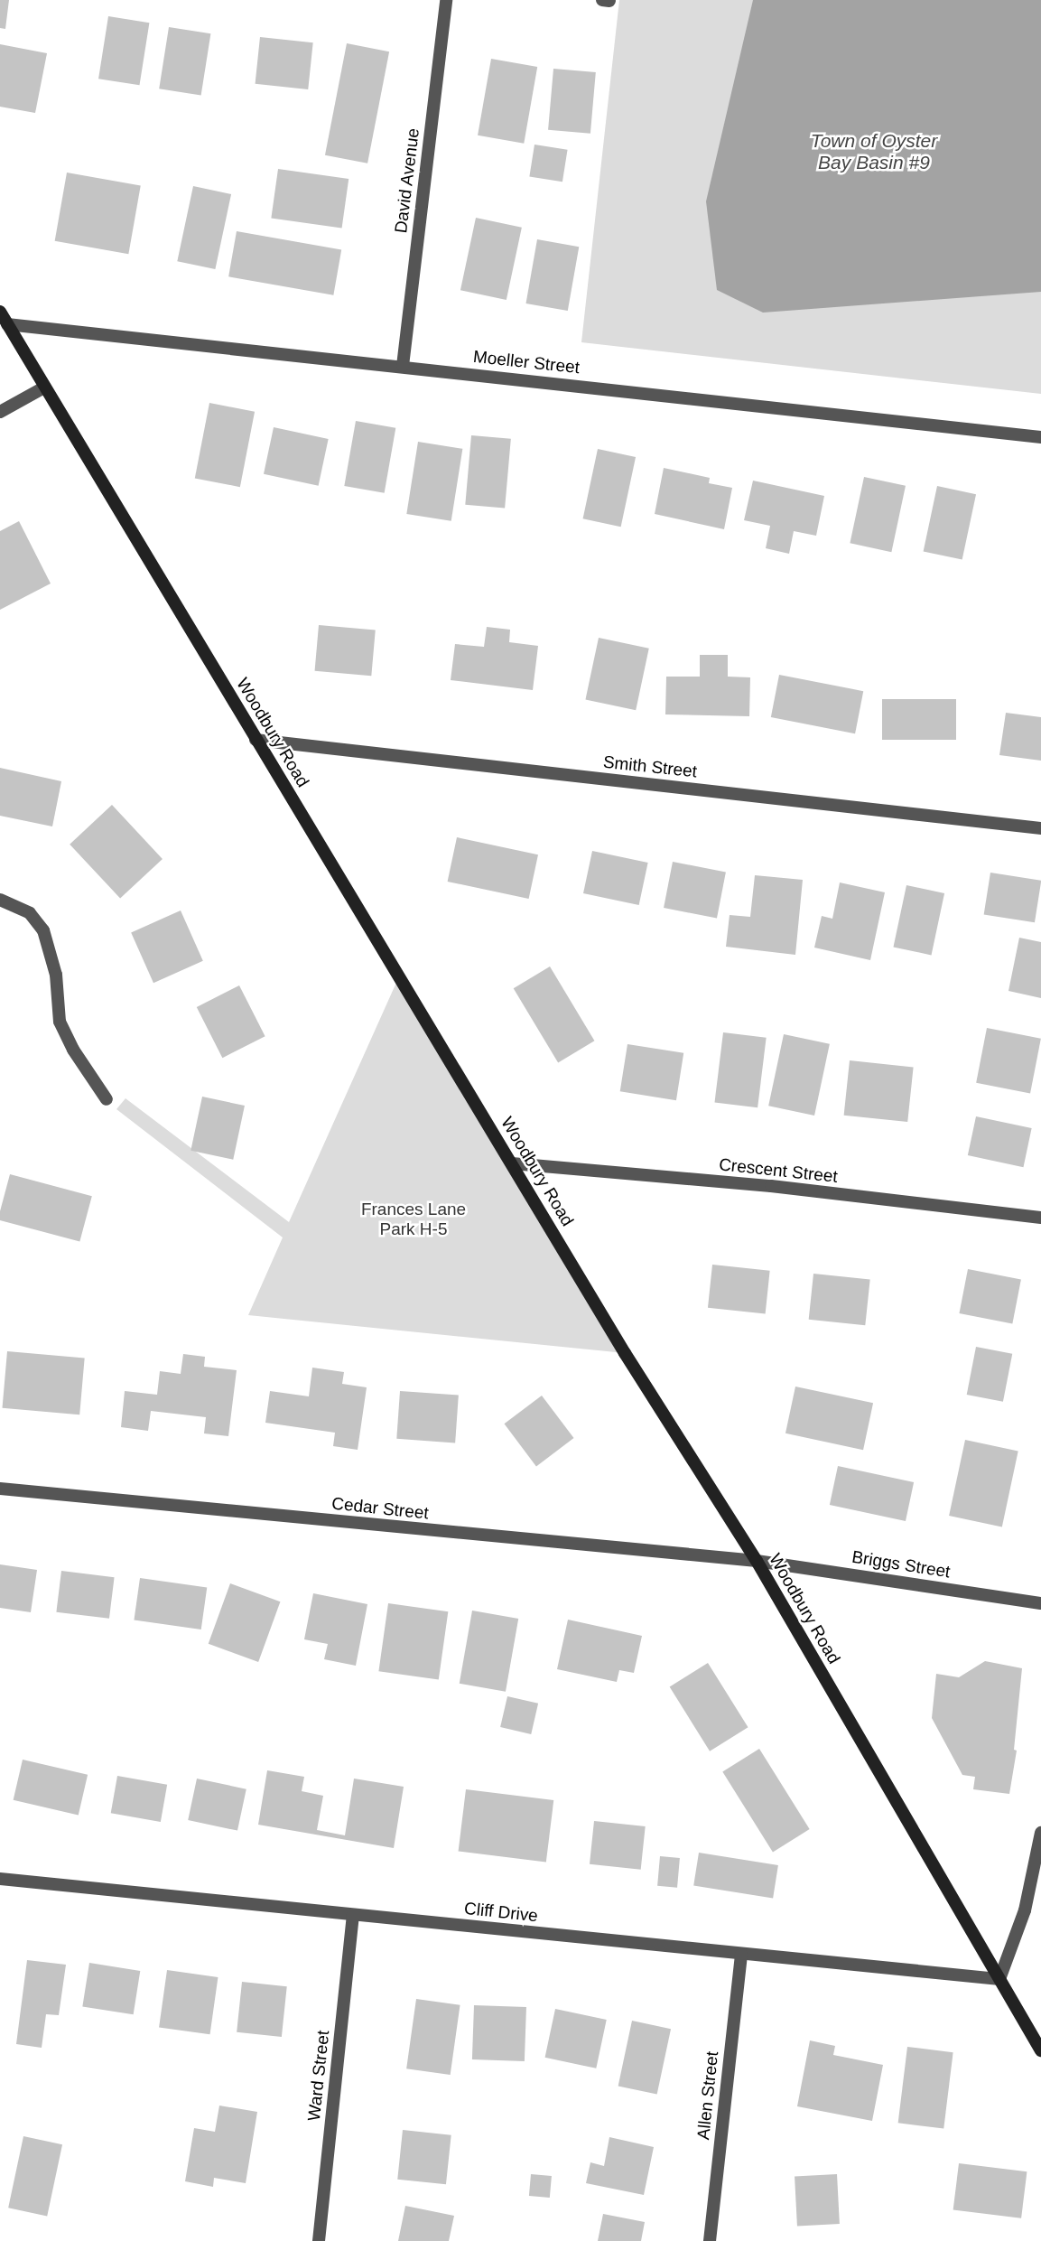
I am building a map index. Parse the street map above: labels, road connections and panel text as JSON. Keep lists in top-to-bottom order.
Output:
{
  "streets": {
    "main road": ["Woodbury Road"],
    "street": [
      "David Avenue",
      "Moeller Street",
      "Smith Street",
      "Crescent Street",
      "Cedar Street",
      "Briggs Street",
      "Cliff Drive",
      "Ward Street",
      "Allen Street"
    ]
  },
  "crossings": [
    ["David Avenue", "Moeller Street"],
    ["Moeller Street", "Woodbury Road"],
    ["Woodbury Road", "Smith Street"],
    ["Woodbury Road", "Crescent Street"],
    ["Woodbury Road", "Cedar Street"],
    ["Woodbury Road", "Briggs Street"],
    ["Woodbury Road", "Cliff Drive"],
    ["Cedar Street", "Briggs Street"],
    ["Cliff Drive", "Ward Street"],
    ["Cliff Drive", "Allen Street"]
  ],
  "water": ["Town of Oyster Bay Basin #9"],
  "parks": ["Frances Lane Park H-5"]
}
